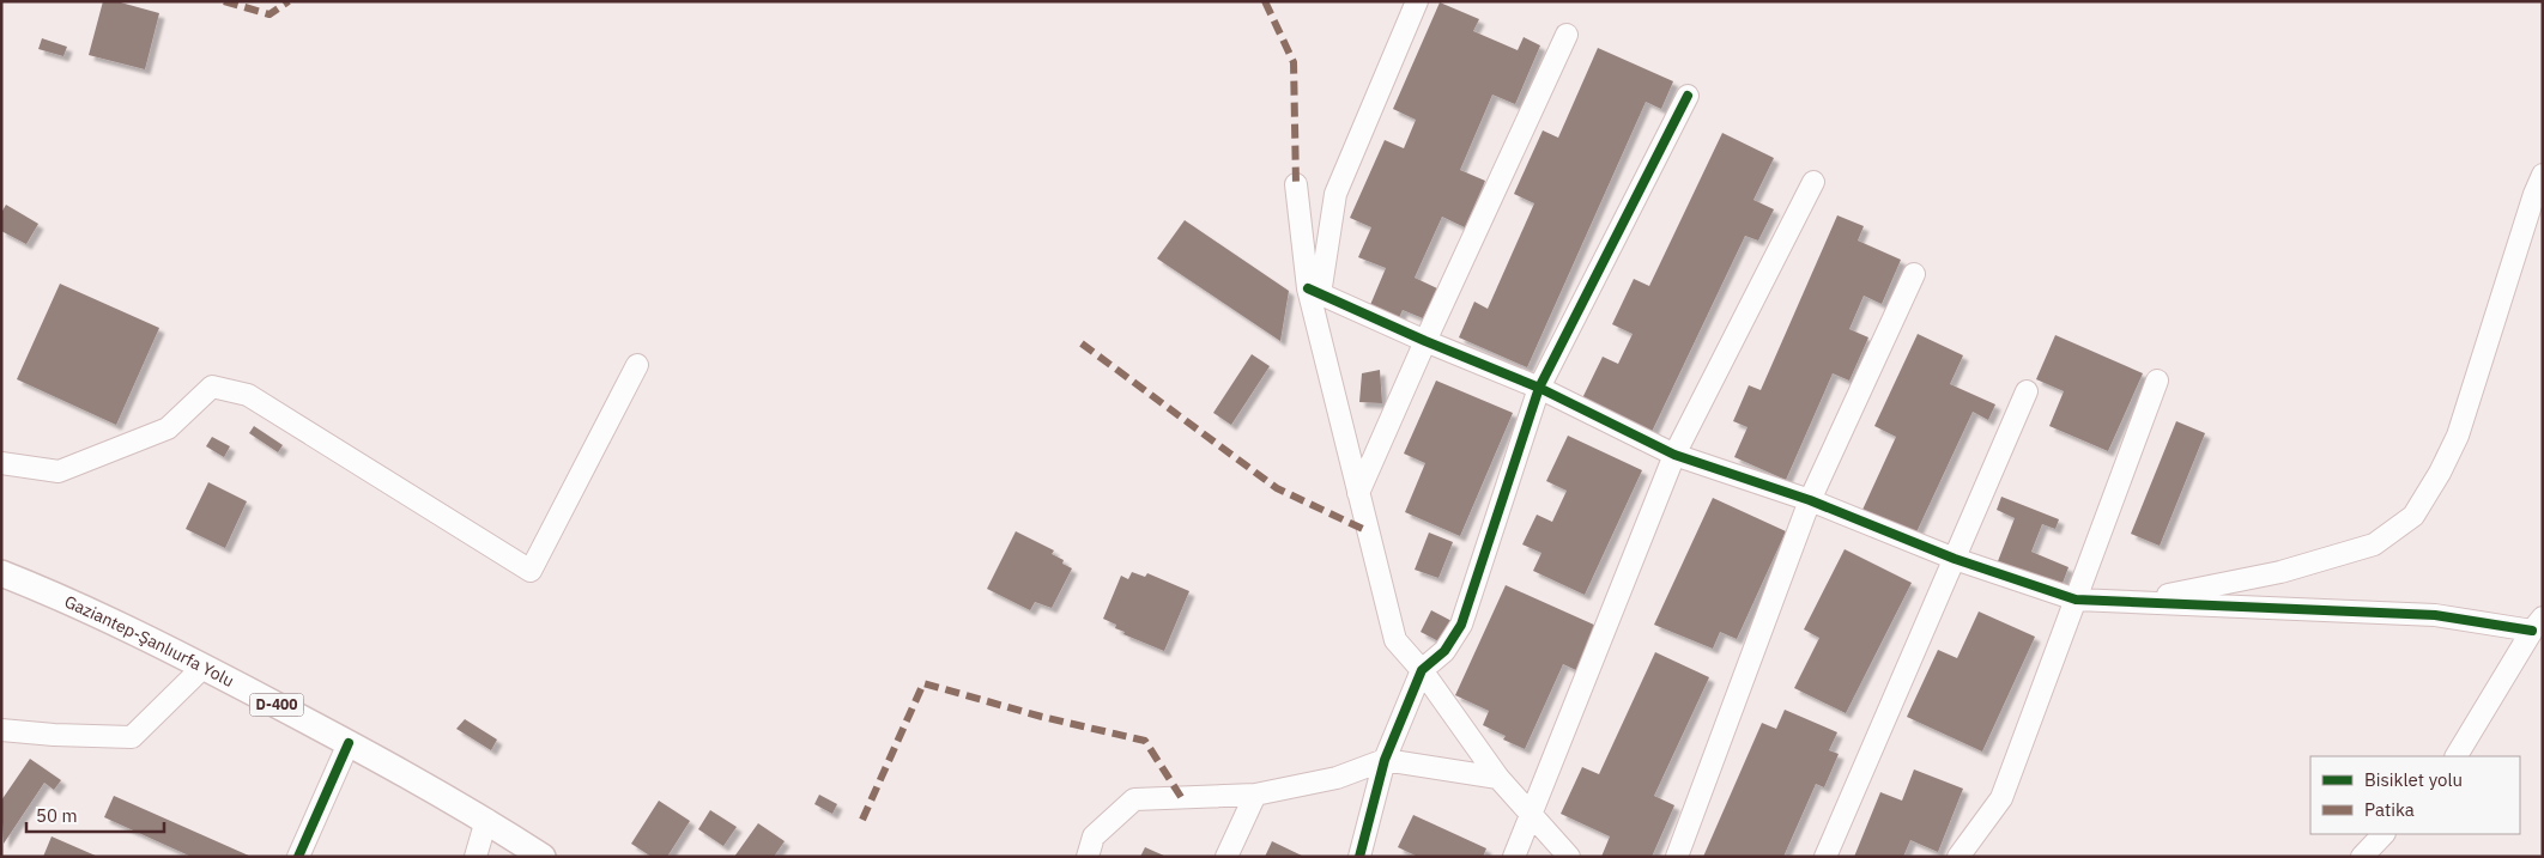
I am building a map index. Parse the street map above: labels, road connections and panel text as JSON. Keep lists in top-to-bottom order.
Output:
{
  "streets": {
    "main road": ["Gaziantep-Şanlıurfa Yolu", "D-400"]
  },
  "legend": ["Bisiklet yolu", "Patika"],
  "scale_bar": "50 m"
}
